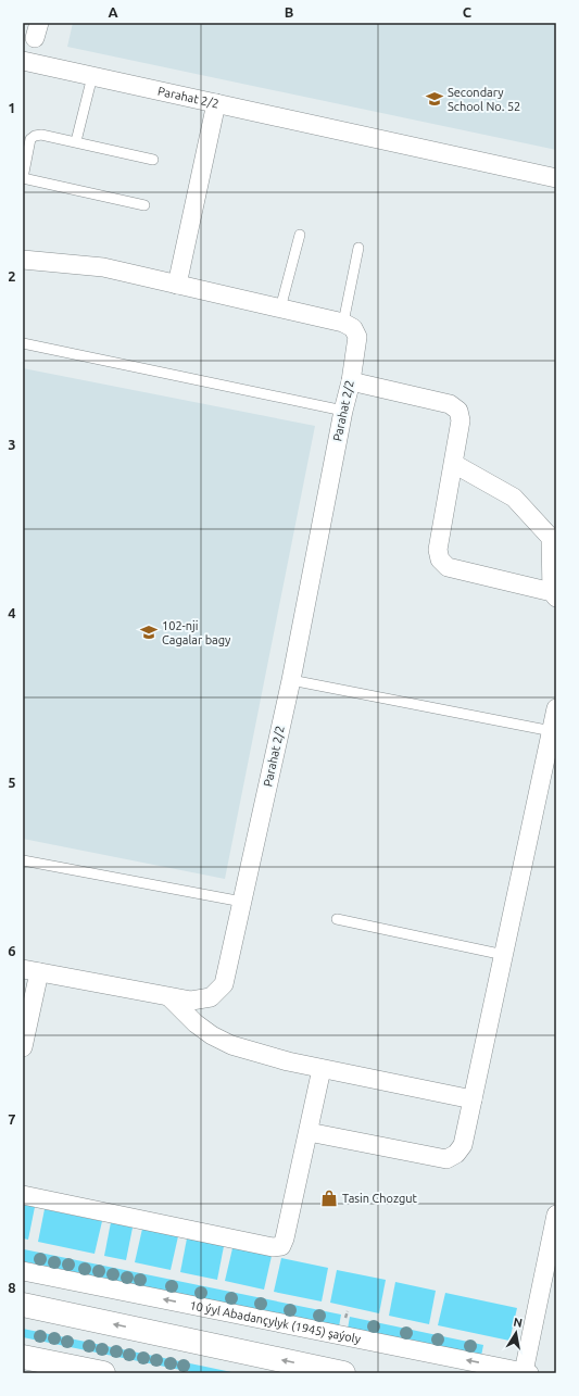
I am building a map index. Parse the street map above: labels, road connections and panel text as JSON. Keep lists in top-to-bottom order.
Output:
{
  "streets": {
    "street": ["Parahat 2/2", "10 ýyl Abadançylyk (1945) şaýoly"]
  },
  "one_way": ["10 ýyl Abadançylyk (1945) şaýoly"],
  "places": {
    "school or university": ["Secondary School No. 52", "102-nji Cagalar bagy"],
    "shop": ["Tasin Chozgut"]
  },
  "north": "top",
  "grid": {
    "columns": ["A", "B", "C"],
    "rows": [
      "1",
      "2",
      "3",
      "4",
      "5",
      "6",
      "7",
      "8"
    ]
  }
}
